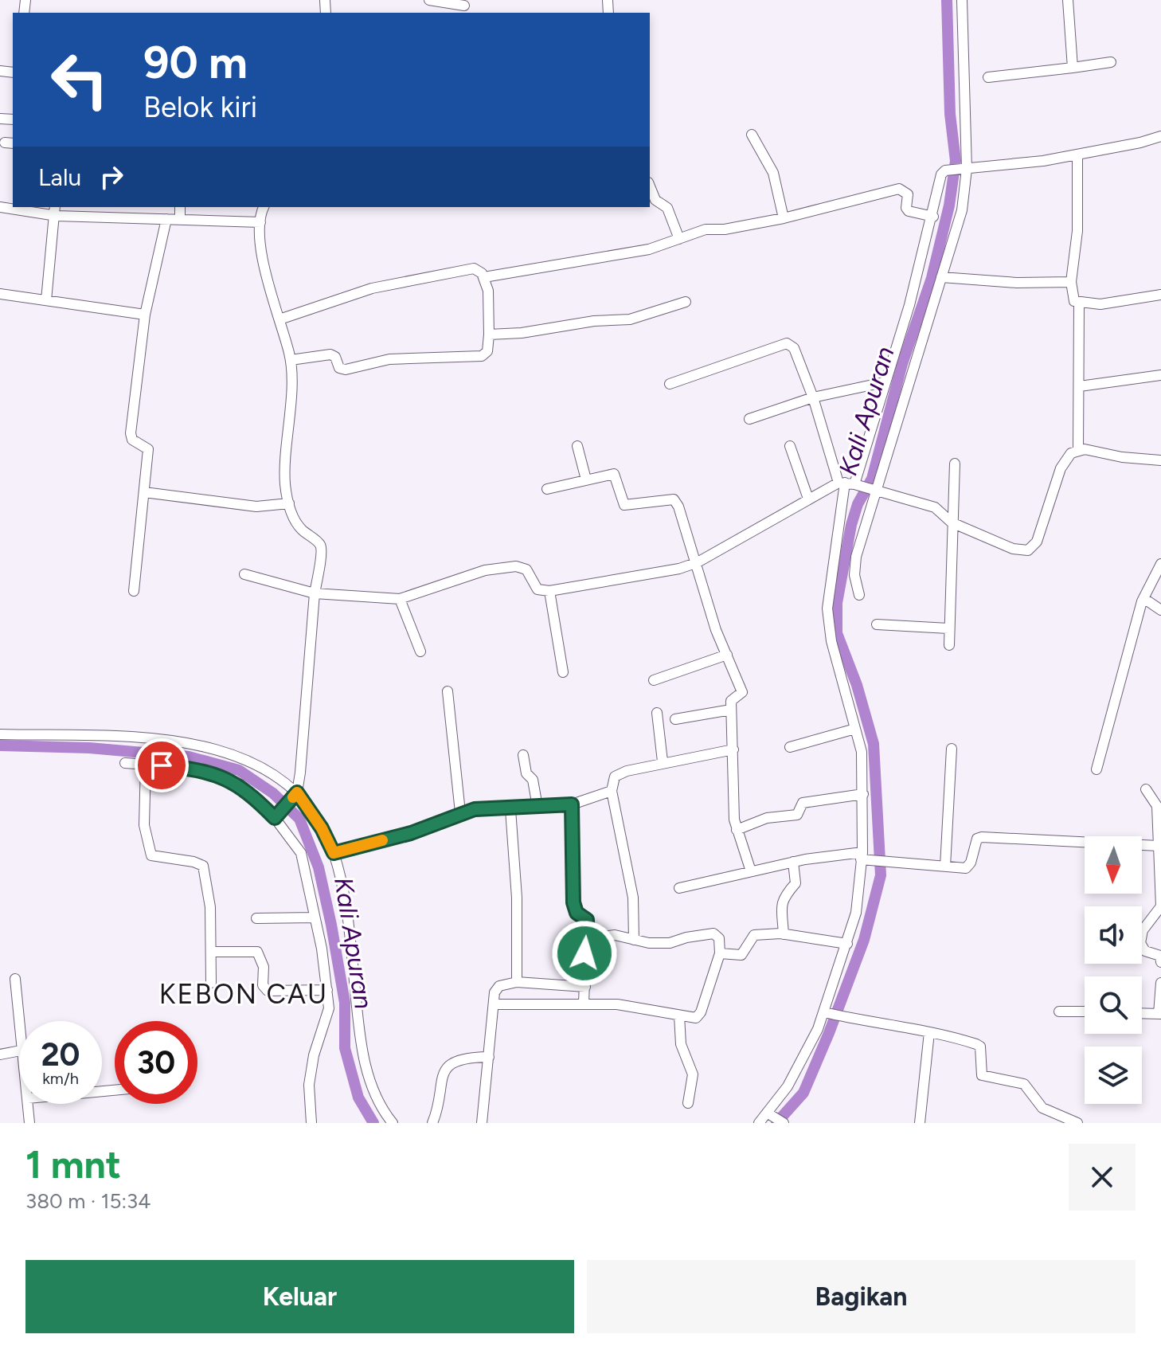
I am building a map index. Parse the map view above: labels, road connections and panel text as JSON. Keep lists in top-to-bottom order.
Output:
{
  "districts": ["KEBON CAU"],
  "water": ["Kali Apuran"],
  "north": "bottom",
  "page": {
    "turn": ["90 m", "Belok kiri"],
    "then": "Lalu",
    "speed": "20 km/h",
    "limit": "30",
    "heading": ["1 mnt", "380 m · 15:34"],
    "buttons": ["Keluar", "Bagikan"]
  }
}
